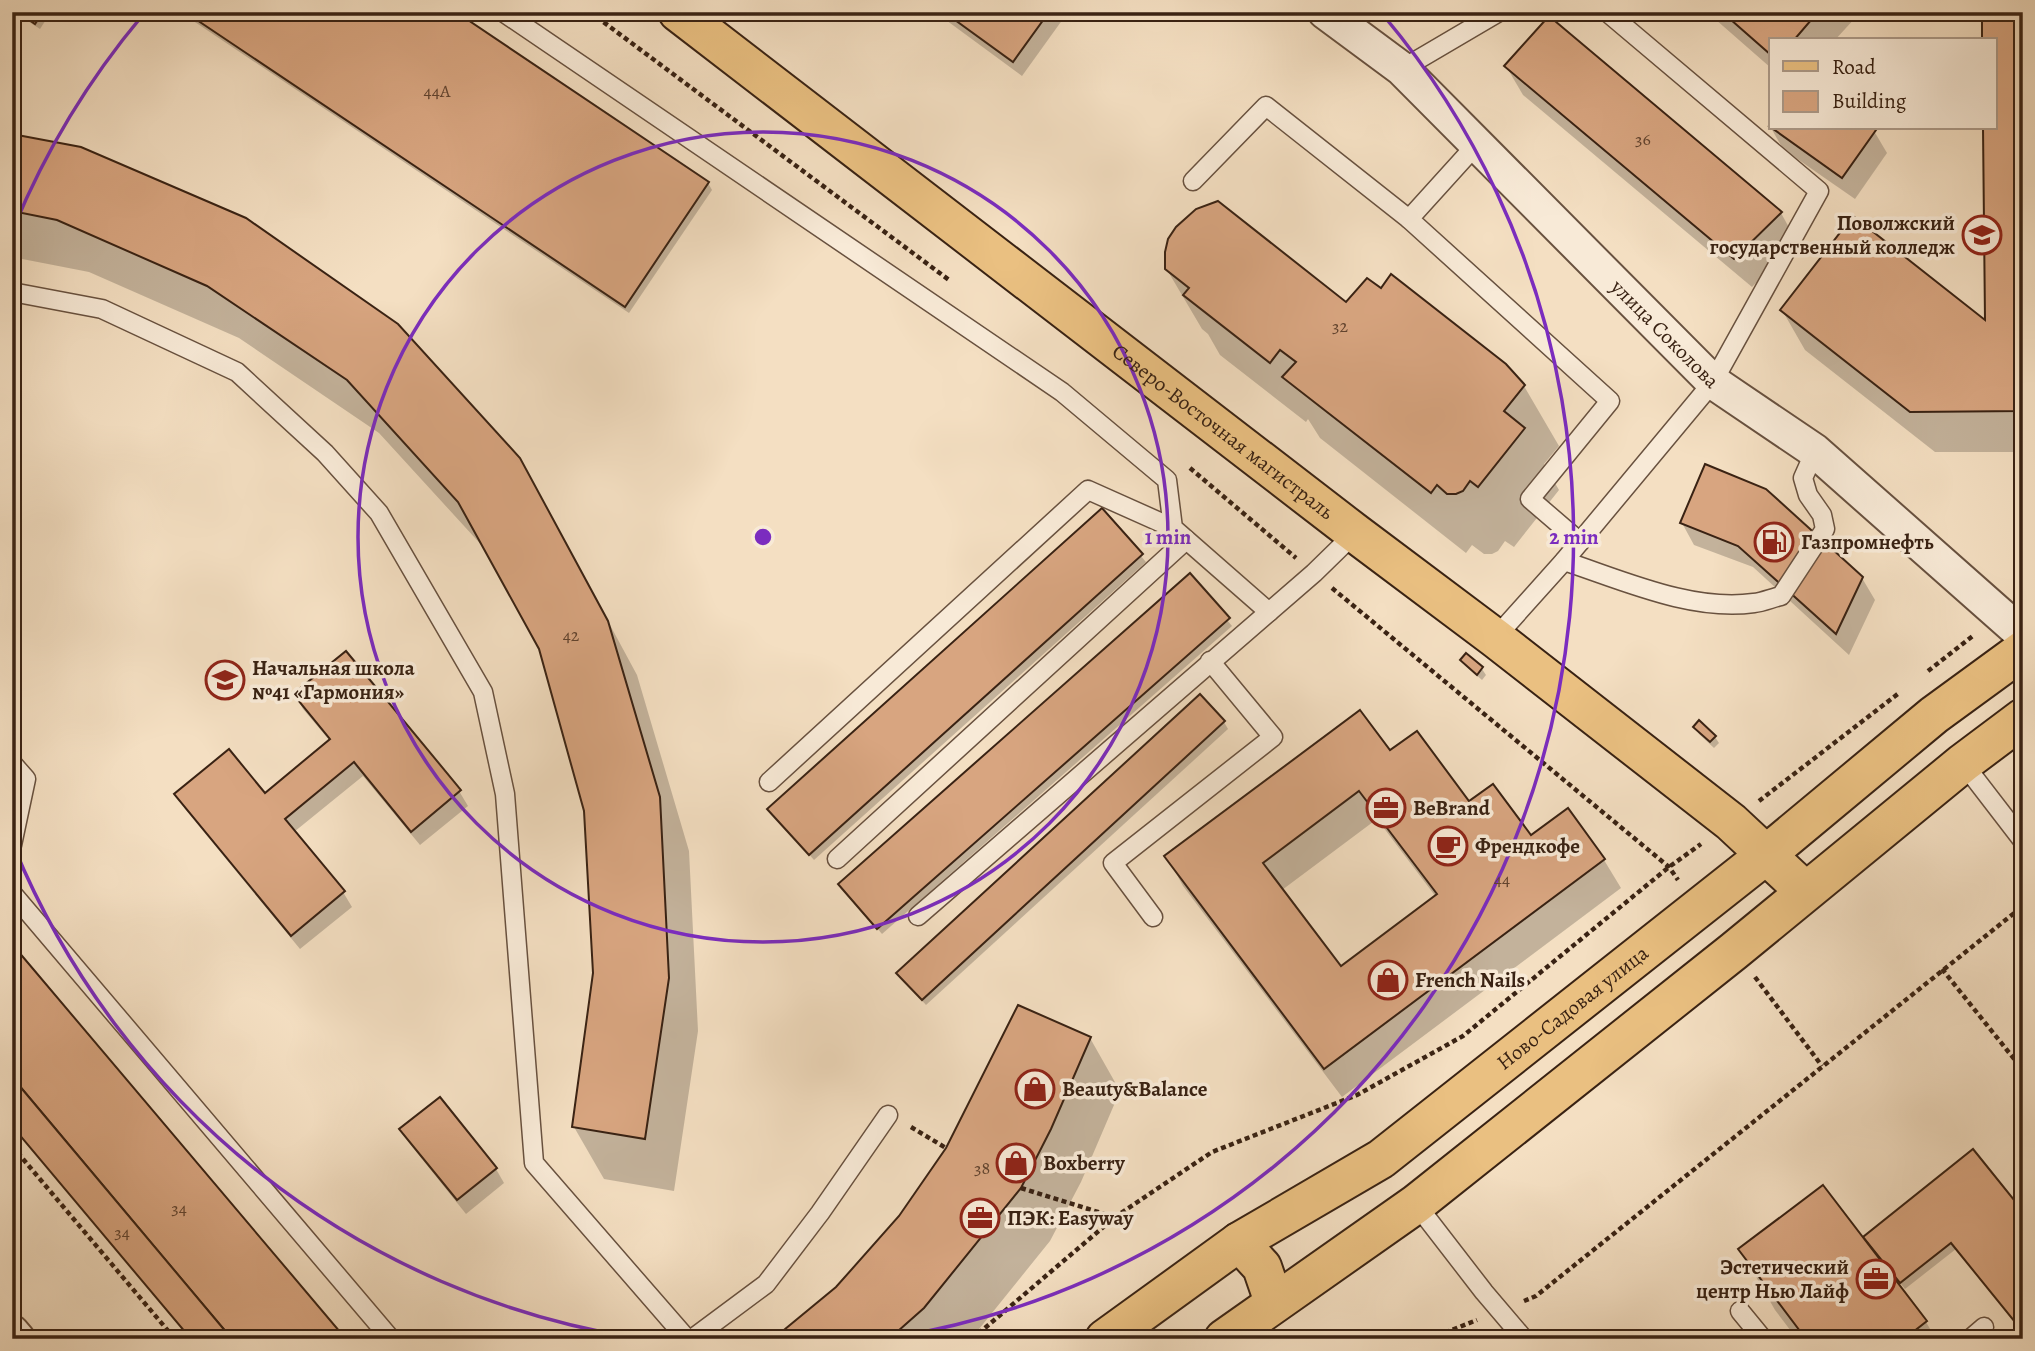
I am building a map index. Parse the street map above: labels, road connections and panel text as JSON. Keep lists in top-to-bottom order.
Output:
{
  "streets": {
    "main road": ["Северо-Восточная магистраль", "Ново-Садовая улица"],
    "street": ["улица Соколова"]
  },
  "crossings": [
    ["Северо-Восточная магистраль", "Ново-Садовая улица"]
  ],
  "places": {
    "school or university": ["Поволжский государственный колледж", "Начальная школа №41 «Гармония»"],
    "fuel station": ["Газпромнефть"],
    "office": ["BeBrand", "ПЭК: Easyway", "Эстетический центр Нью Лайф"],
    "cafe": ["Френдкофе"],
    "shop": ["French Nails", "Beauty&Balance", "Boxberry"]
  },
  "house_numbers": [
    "44А",
    "36",
    "32",
    "42",
    "44",
    "38",
    "34",
    "34"
  ],
  "legend": ["Road", "Building"],
  "rings": ["1 min", "2 min"]
}
